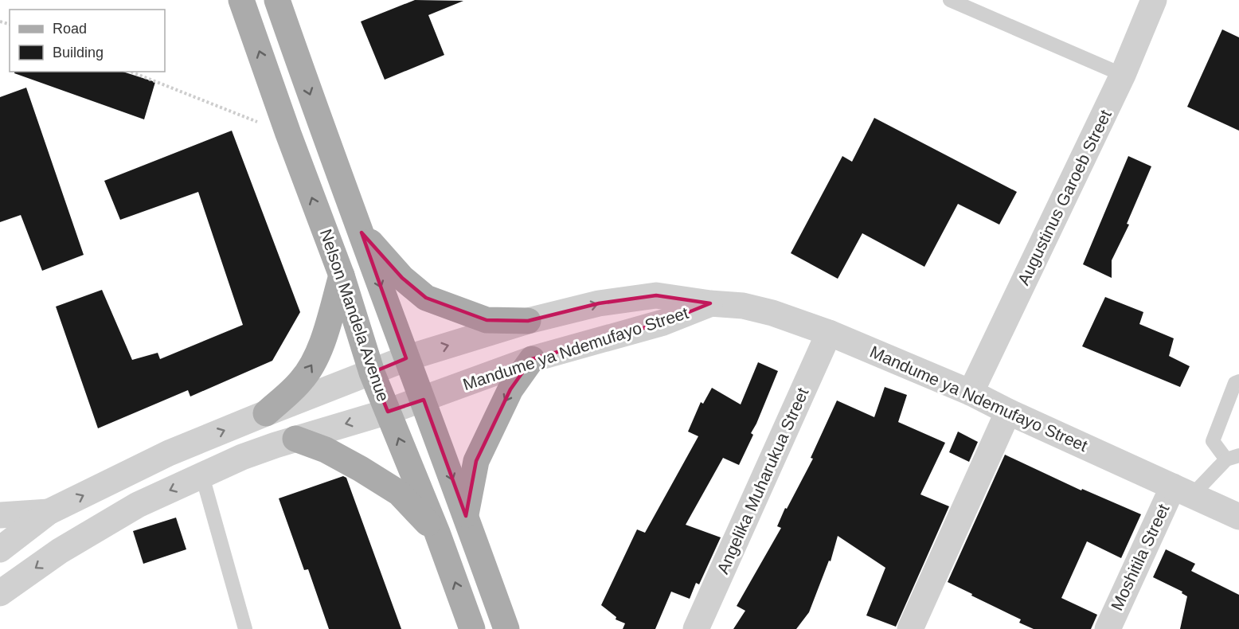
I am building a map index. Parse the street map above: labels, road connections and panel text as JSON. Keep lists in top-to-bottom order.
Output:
{
  "streets": {
    "main road": ["Nelson Mandela Avenue"],
    "street": [
      "Augustinus Garoeb Street",
      "Mandume ya Ndemufayo Street",
      "Angelika Muharukua Street",
      "Moshitila Street"
    ]
  },
  "crossings": [
    ["Augustinus Garoeb Street", "Mandume ya Ndemufayo Street"],
    ["Nelson Mandela Avenue", "Mandume ya Ndemufayo Street"],
    ["Mandume ya Ndemufayo Street", "Angelika Muharukua Street"],
    ["Mandume ya Ndemufayo Street", "Moshitila Street"]
  ],
  "legend": ["Road", "Building"]
}
